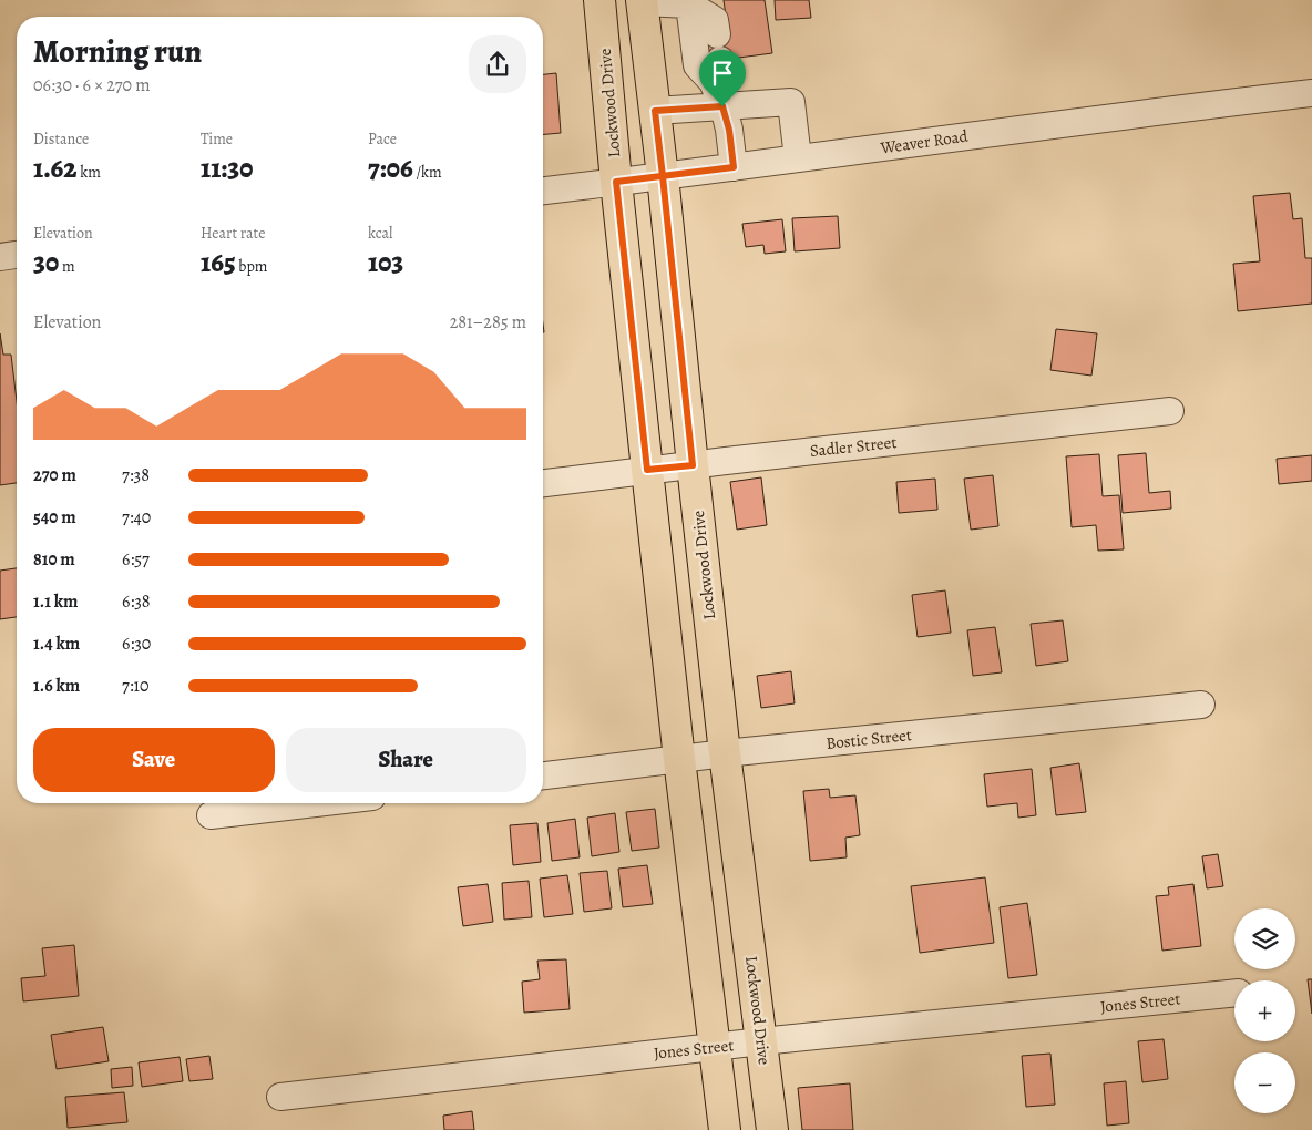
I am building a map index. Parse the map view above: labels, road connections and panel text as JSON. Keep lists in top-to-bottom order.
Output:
{
  "streets": {
    "main road": ["Lockwood Drive"],
    "street": [
      "Weaver Road",
      "Sadler Street",
      "Bostic Street",
      "Jones Street"
    ]
  },
  "crossings": [
    ["Lockwood Drive", "Weaver Road"],
    ["Lockwood Drive", "Sadler Street"],
    ["Lockwood Drive", "Bostic Street"],
    ["Lockwood Drive", "Jones Street"]
  ],
  "page": {
    "heading": ["Morning run", "06:30 · 6 × 270 m"],
    "stats": [
      ["Distance", "1.62 km"],
      ["Time", "11:30"],
      ["Pace", "7:06 /km"],
      ["Elevation", "30 m"],
      ["Heart rate", "165 bpm"],
      ["kcal", "103"]
    ],
    "chart": ["Elevation", "281–285 m"],
    "list": [
      {
        "name": "270 m",
        "note": "7:38"
      },
      {
        "name": "540 m",
        "note": "7:40"
      },
      {
        "name": "810 m",
        "note": "6:57"
      },
      {
        "name": "1.1 km",
        "note": "6:38"
      },
      {
        "name": "1.4 km",
        "note": "6:30"
      },
      {
        "name": "1.6 km",
        "note": "7:10"
      }
    ],
    "buttons": ["Save", "Share"],
    "map_buttons": ["+", "−"]
  }
}
